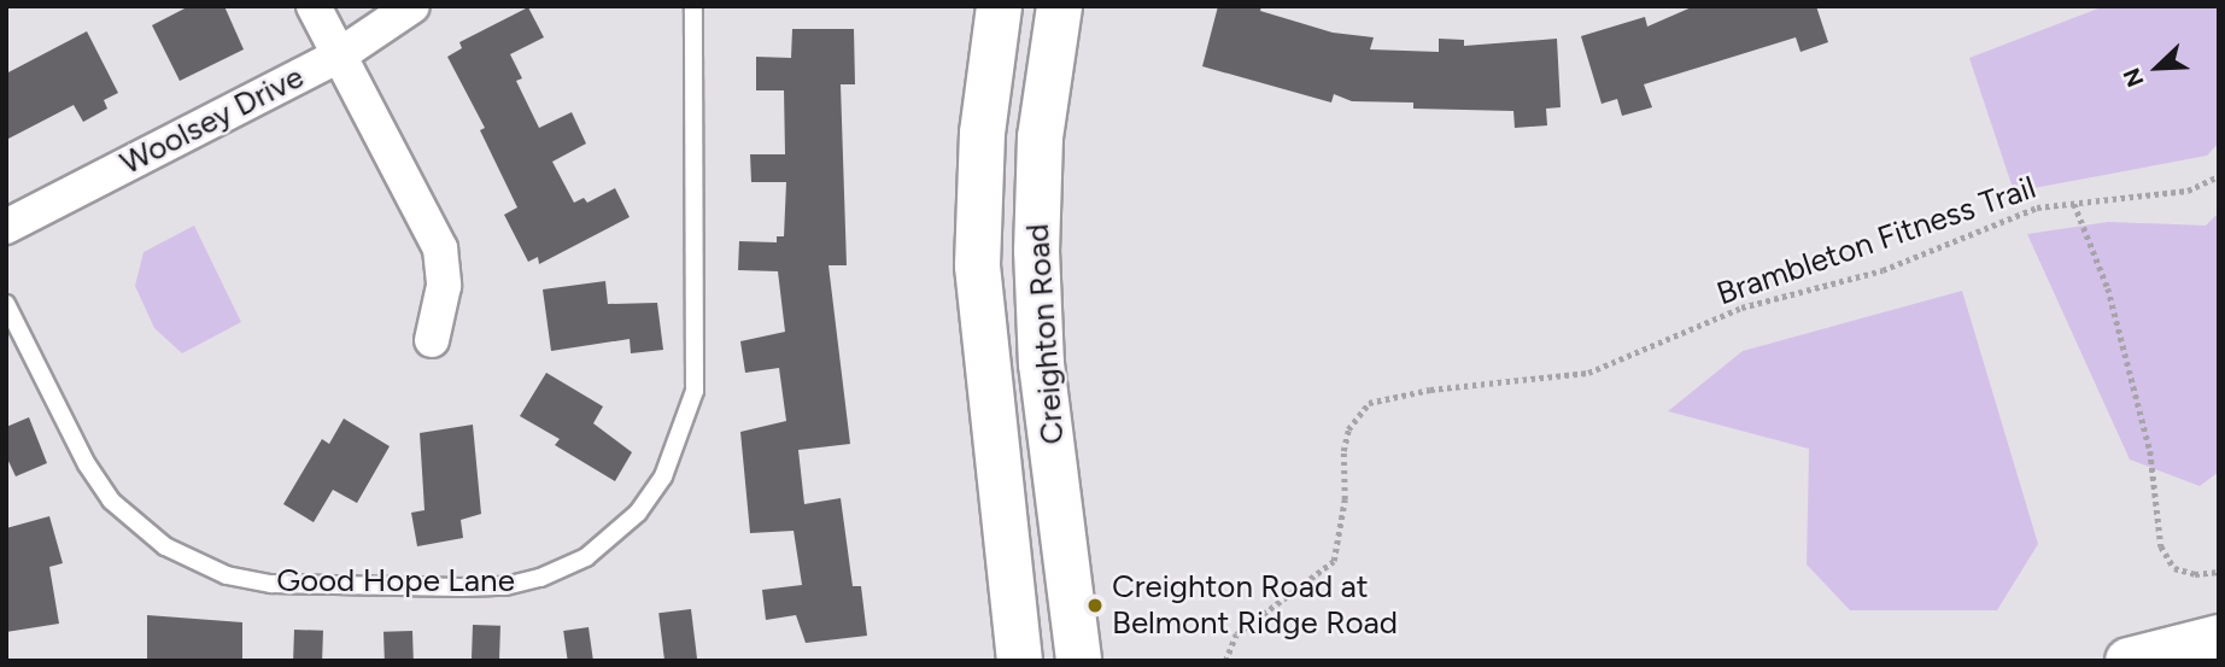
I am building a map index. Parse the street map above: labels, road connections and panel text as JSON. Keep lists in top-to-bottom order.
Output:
{
  "streets": {
    "street": ["Woolsey Drive", "Creighton Road"],
    "lane": ["Good Hope Lane"],
    "path": ["Brambleton Fitness Trail"]
  },
  "places": ["Creighton Road at Belmont Ridge Road"],
  "north": "bottom left"
}
